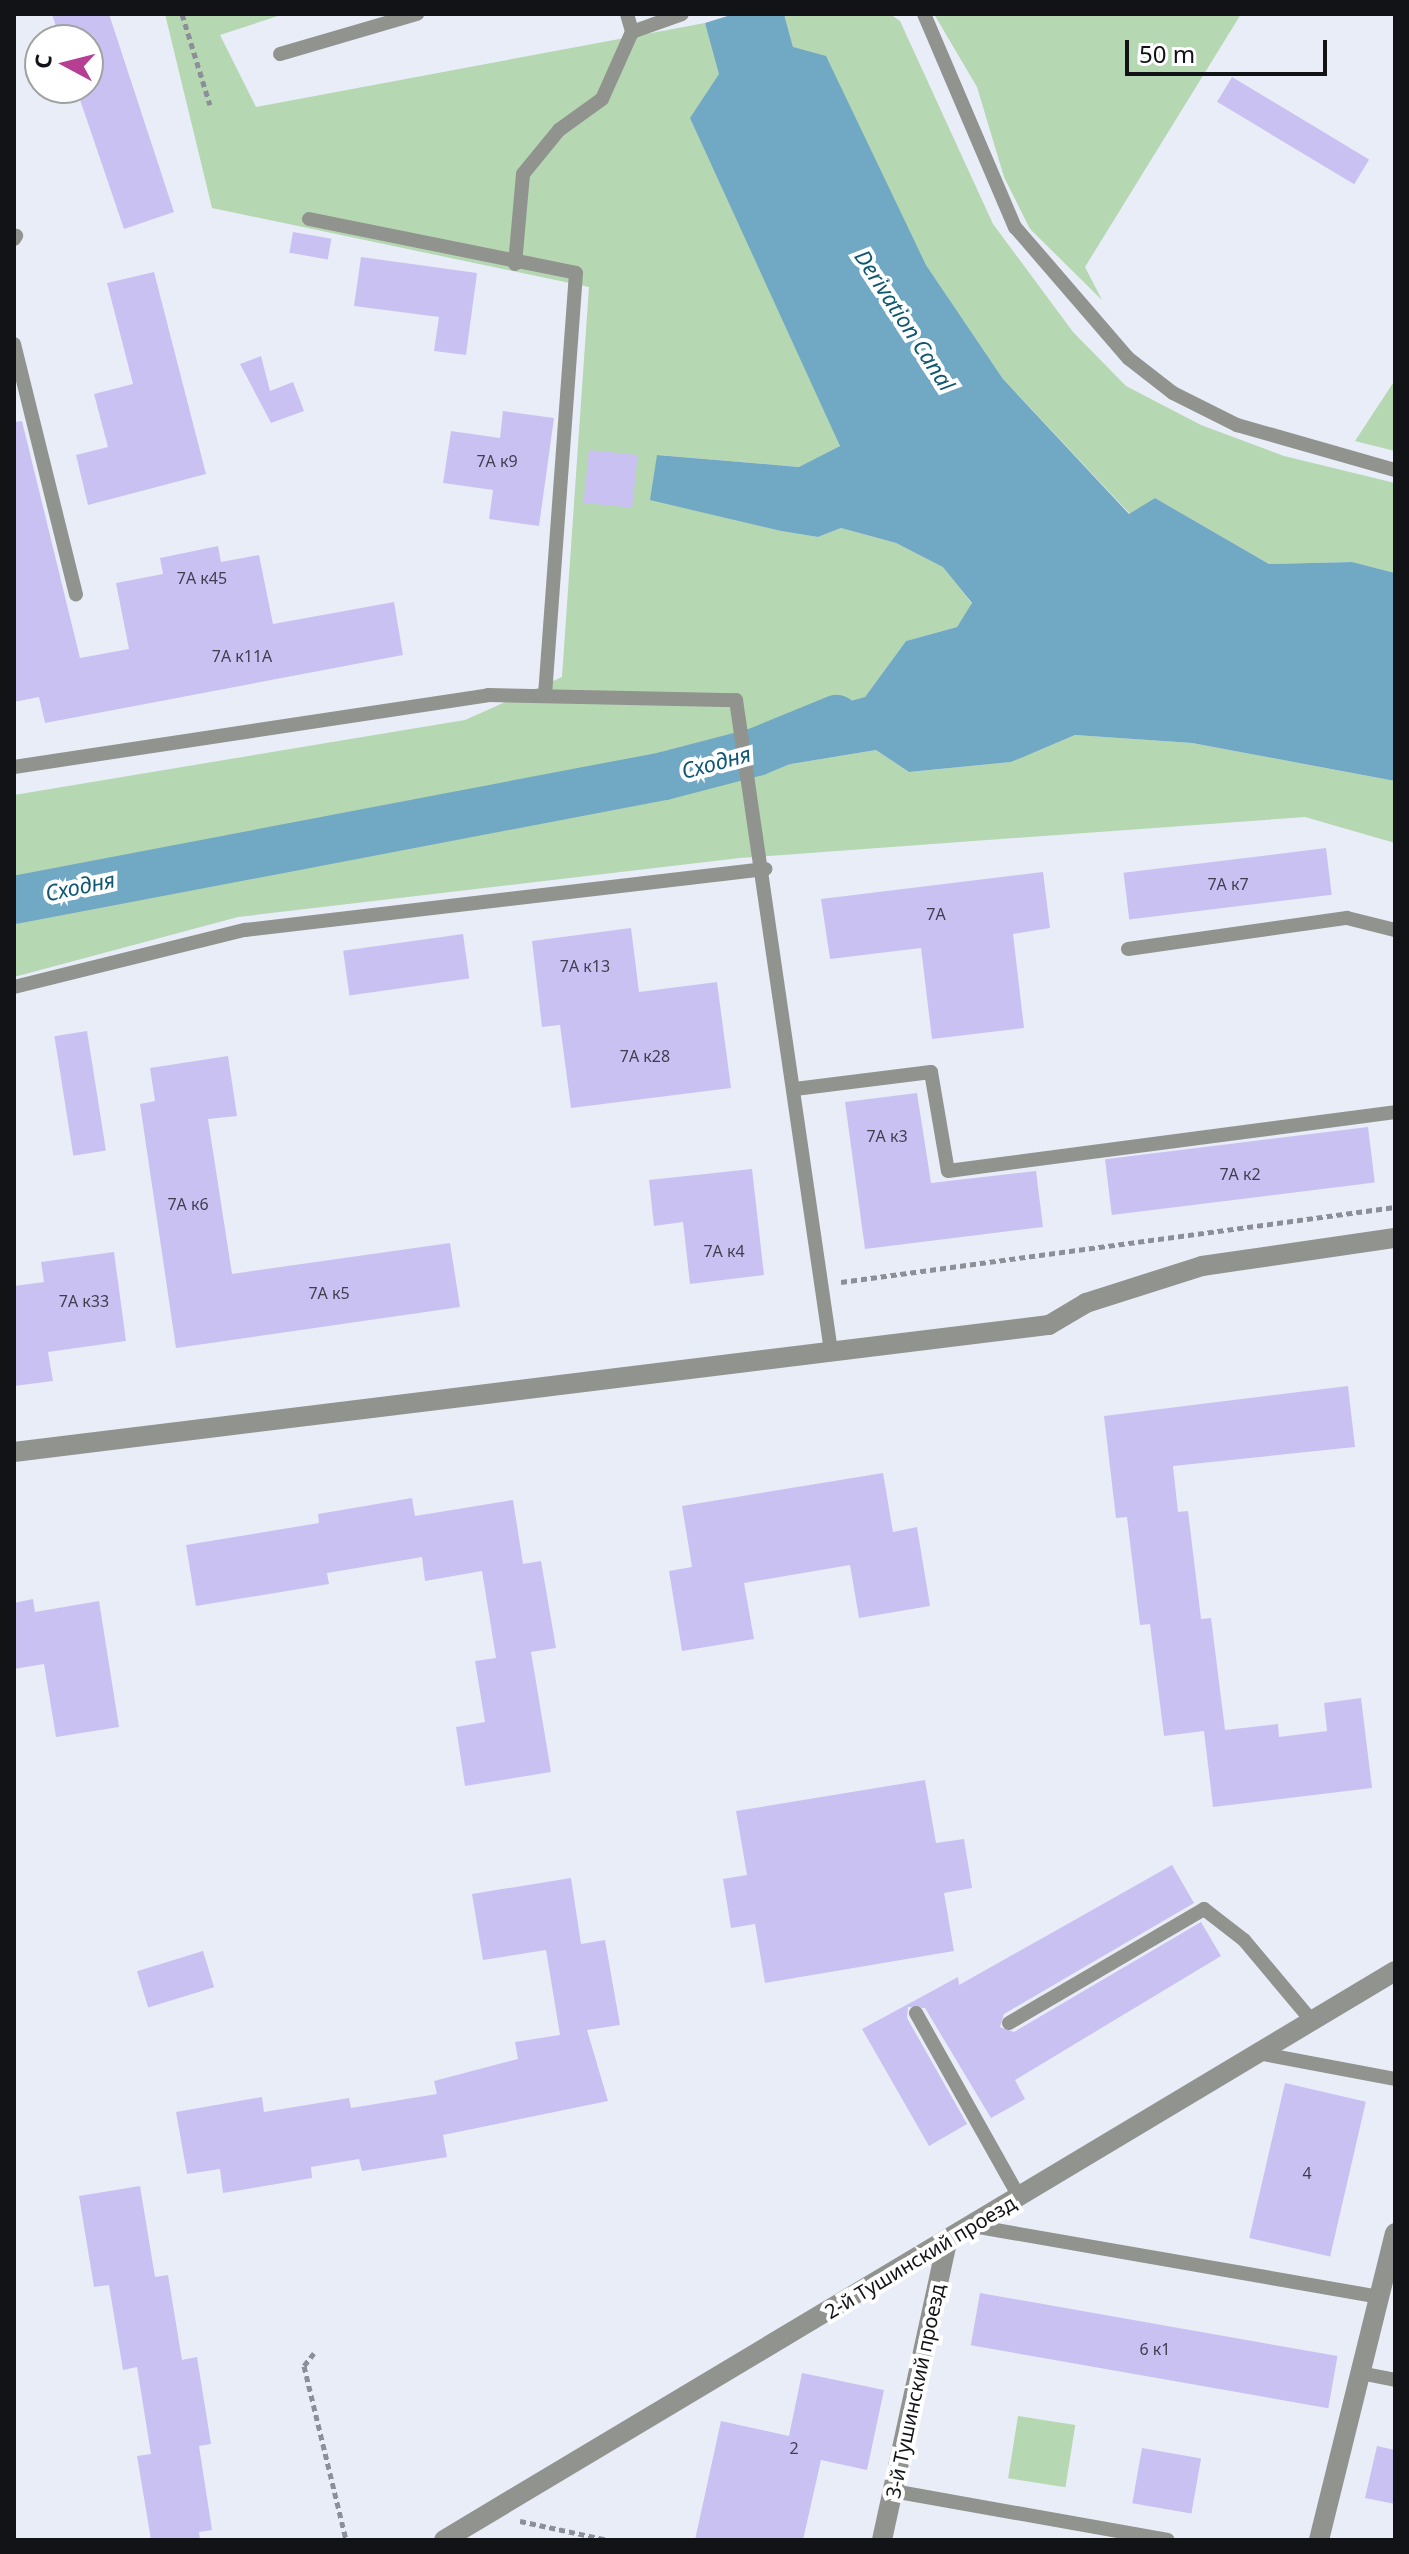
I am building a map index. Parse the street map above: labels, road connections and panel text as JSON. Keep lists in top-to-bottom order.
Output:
{
  "streets": {
    "street": ["2-й Тушинский проезд", "3-й Тушинский проезд"]
  },
  "crossings": [
    ["2-й Тушинский проезд", "3-й Тушинский проезд"]
  ],
  "water": ["Derivation Canal", "Сходня"],
  "house_numbers": [
    "7А к9",
    "7А к45",
    "7А к11А",
    "7А к7",
    "7А",
    "7А к13",
    "7А к28",
    "7А к3",
    "7А к2",
    "7А к6",
    "7А к4",
    "7А к5",
    "7А к33",
    "4",
    "6 к1",
    "2"
  ],
  "scale_bar": "50 m",
  "north": "left"
}
